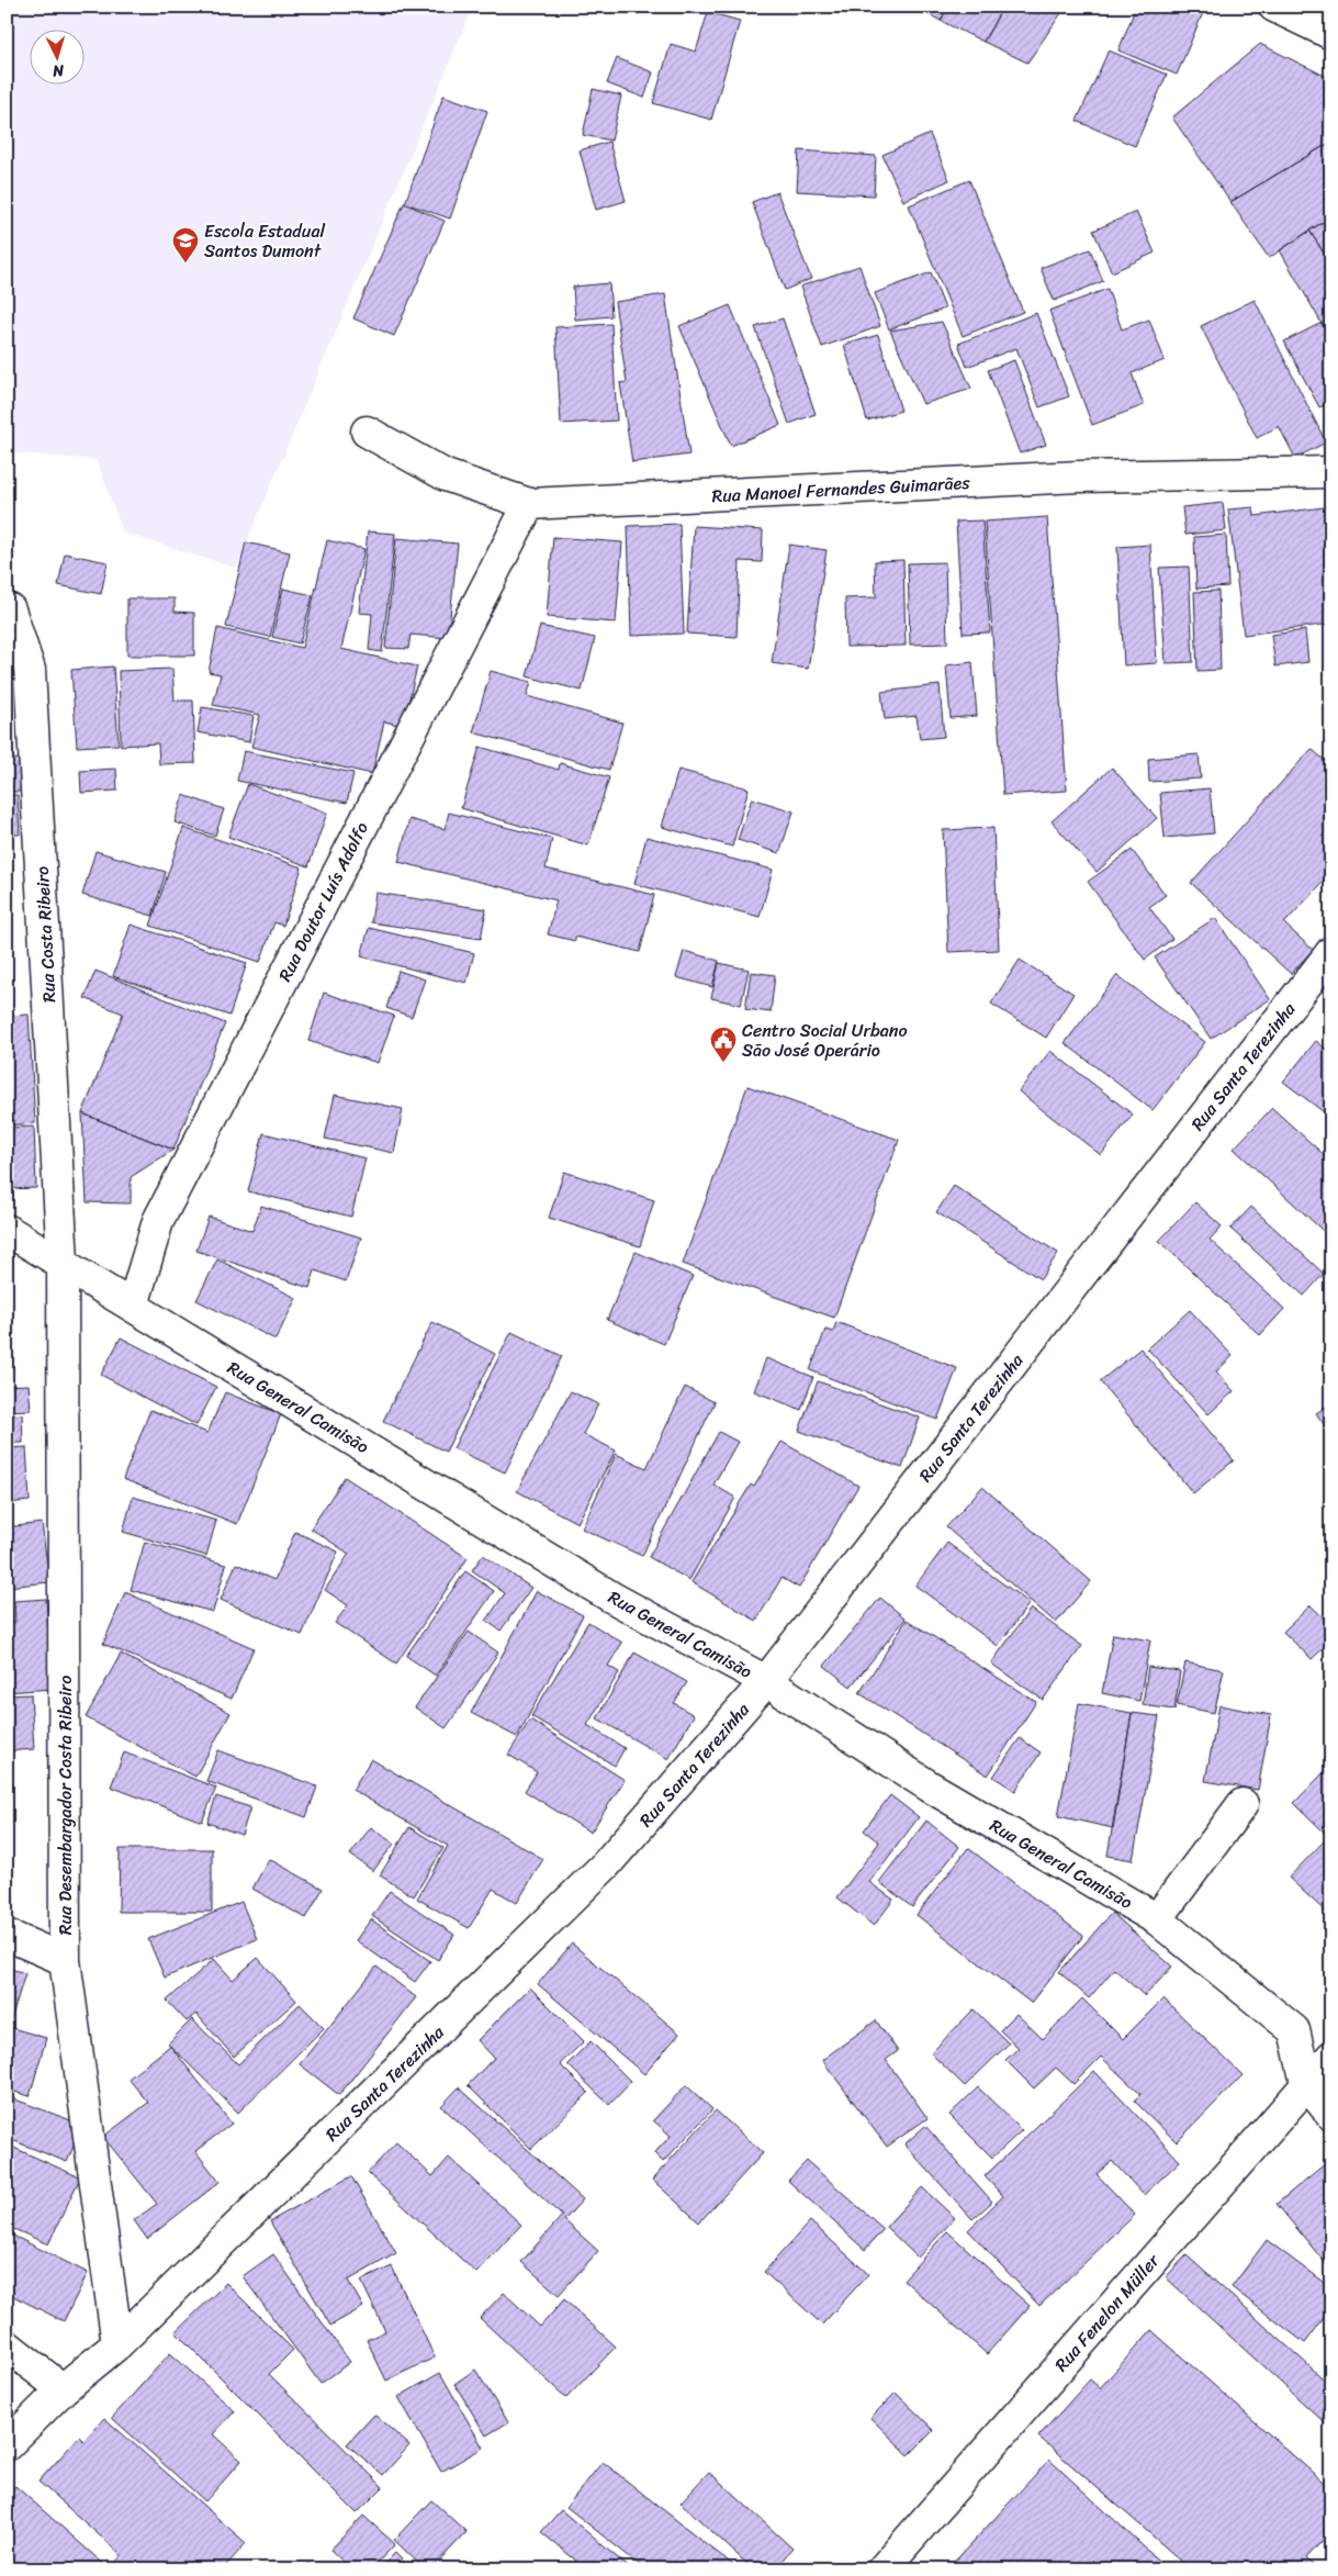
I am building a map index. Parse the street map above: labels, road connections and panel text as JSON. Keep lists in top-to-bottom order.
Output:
{
  "streets": {
    "street": [
      "Rua Manoel Fernandes Guimarães",
      "Rua Doutor Luís Adolfo",
      "Rua Costa Ribeiro",
      "Rua Santa Terezinha",
      "Rua General Camisão",
      "Rua Desembargador Costa Ribeiro",
      "Rua Fenelon Müller"
    ]
  },
  "crossings": [
    ["Rua Manoel Fernandes Guimarães", "Rua Doutor Luís Adolfo"],
    ["Rua Doutor Luís Adolfo", "Rua General Camisão"],
    ["Rua Costa Ribeiro", "Rua General Camisão"],
    ["Rua Costa Ribeiro", "Rua Desembargador Costa Ribeiro"],
    ["Rua Santa Terezinha", "Rua General Camisão"],
    ["Rua Santa Terezinha", "Rua Desembargador Costa Ribeiro"],
    ["Rua General Camisão", "Rua Desembargador Costa Ribeiro"],
    ["Rua General Camisão", "Rua Fenelon Müller"]
  ],
  "places": {
    "school or university": ["Escola Estadual Santos Dumont"],
    "public building": ["Centro Social Urbano São José Operário"]
  },
  "north": "bottom"
}
